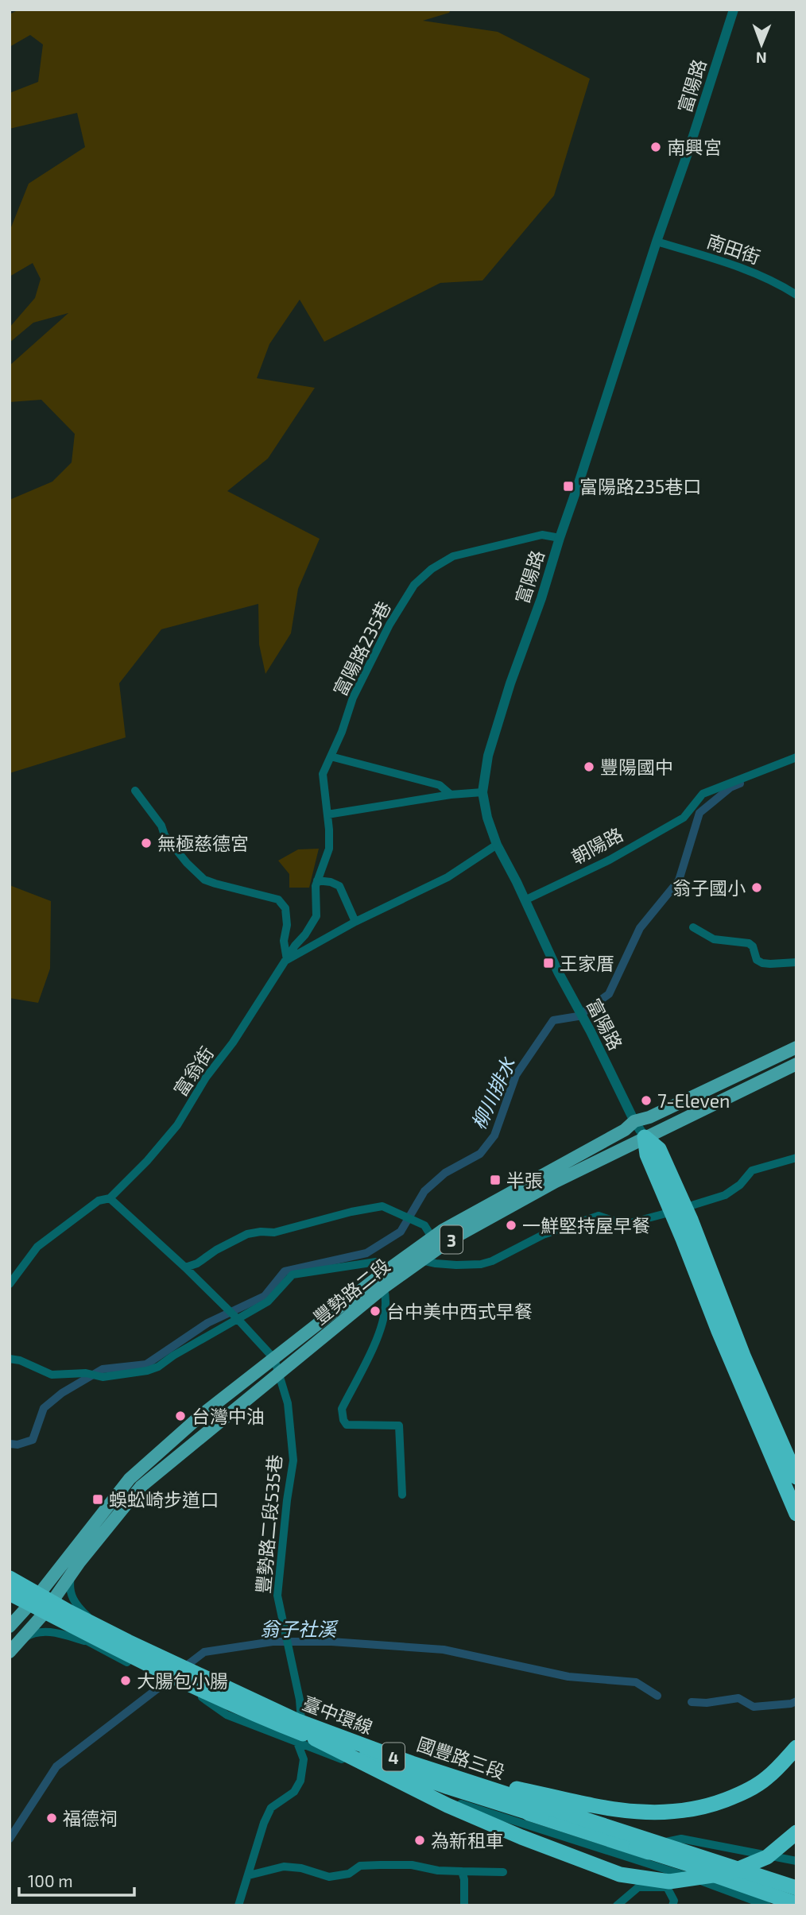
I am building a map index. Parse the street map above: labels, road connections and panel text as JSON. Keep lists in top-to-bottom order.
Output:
{
  "streets": {
    "highway": ["臺中環線", "4"],
    "main road": ["3", "豐勢路二段"],
    "street": [
      "富陽路",
      "南田街",
      "富陽路235巷",
      "朝陽路",
      "富翁街",
      "豐勢路二段535巷",
      "國豐路三段"
    ]
  },
  "crossings": [
    ["富陽路", "南田街"],
    ["富陽路", "富陽路235巷"],
    ["富陽路", "朝陽路"],
    ["富陽路", "富翁街"],
    ["富陽路", "豐勢路二段"],
    ["富陽路235巷", "富翁街"],
    ["豐勢路二段", "豐勢路二段535巷"],
    ["豐勢路二段", "國豐路三段"],
    ["豐勢路二段535巷", "國豐路三段"]
  ],
  "water": ["柳川排水", "翁子社溪"],
  "places": {
    "other": [
      "南興宮",
      "豐陽國中",
      "無極慈德宮",
      "翁子國小",
      "7-Eleven",
      "一鮮堅持屋早餐",
      "台中美中西式早餐",
      "台灣中油",
      "大腸包小腸",
      "福德祠",
      "為新租車"
    ],
    "transit": [
      "富陽路235巷口",
      "王家厝",
      "半張",
      "蜈蚣崎步道口"
    ]
  },
  "scale_bar": "100 m",
  "north": "bottom"
}
